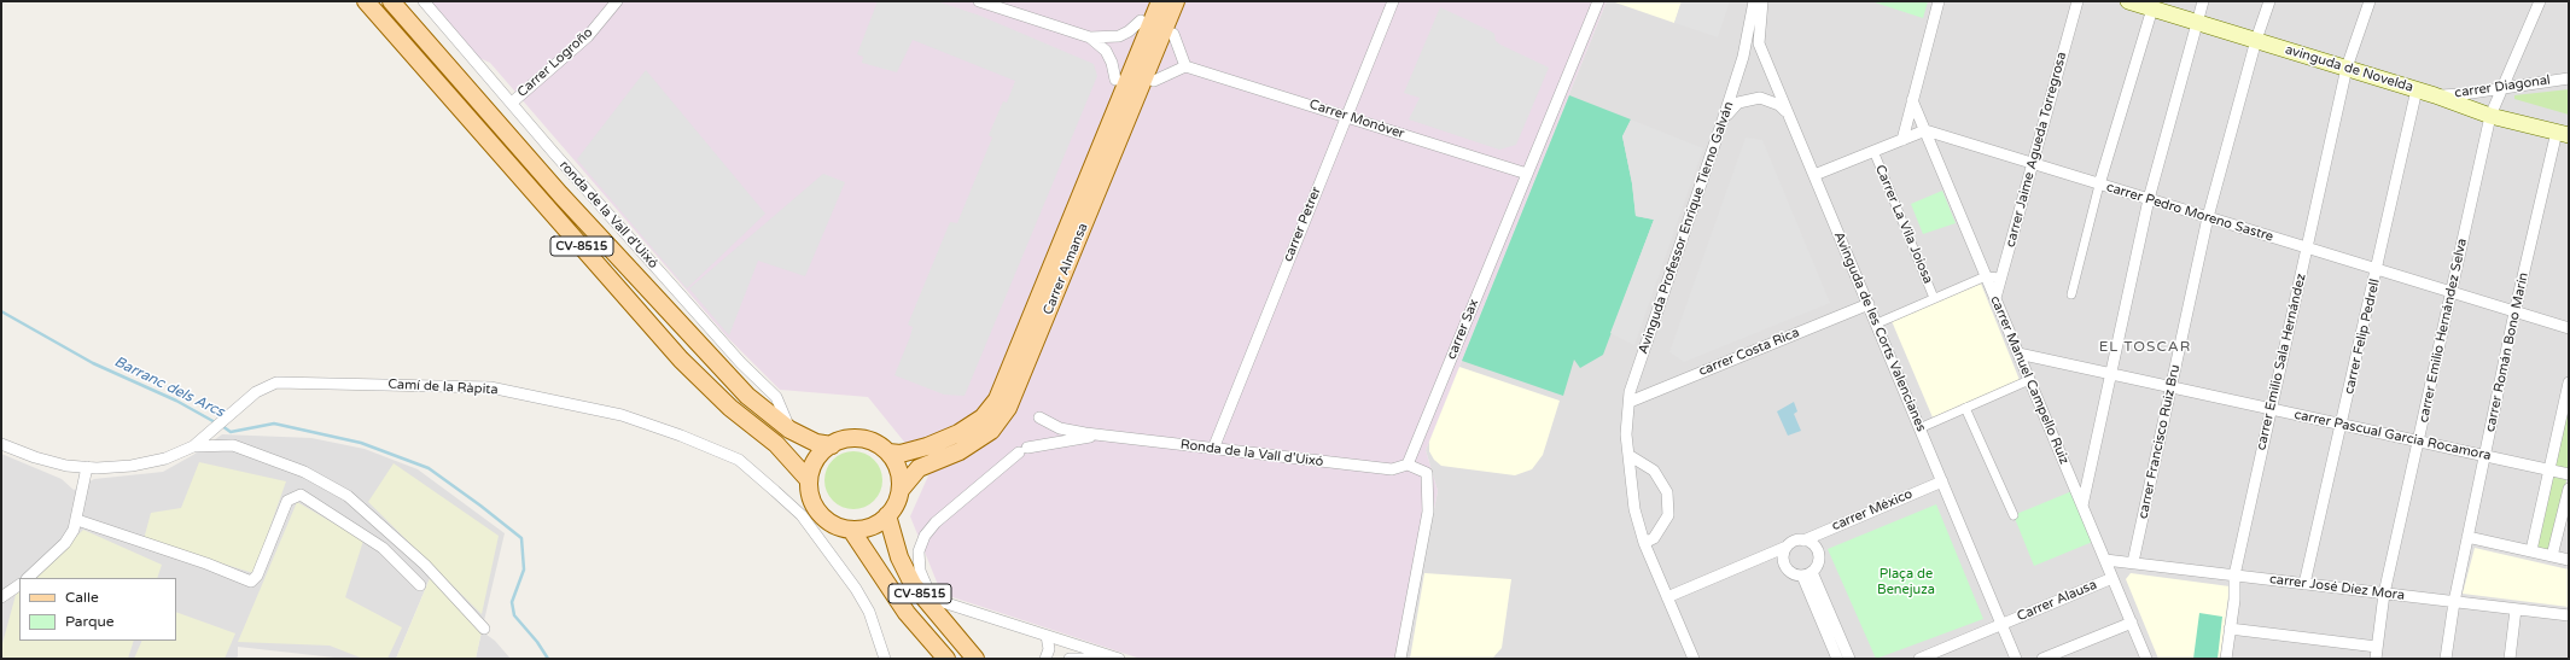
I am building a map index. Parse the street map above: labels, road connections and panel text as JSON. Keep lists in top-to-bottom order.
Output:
{
  "streets": {
    "main road": ["avinguda de Novelda", "CV-8515", "Carrer Almansa"],
    "street": [
      "Carrer Logroño",
      "carrer Diagonal",
      "Carrer Monòver",
      "carrer Jaime Agueda Torregrosa",
      "carrer Pedro Moreno Sastre",
      "ronda de la Vall d'Uixó",
      "carrer Petrer",
      "Carrer La Vila Joiosa",
      "Avinguda Professor Enrique Tierno Galván",
      "carrer Sax",
      "carrer Emilio Hernández Selva",
      "Avinguda de les Corts Valencianes",
      "carrer Felip Pedrell",
      "carrer Costa Rica",
      "carrer Román Bono Marín",
      "carrer Emilio Sala Hernández",
      "carrer Manuel Campello Ruiz",
      "Camí de la Ràpita",
      "carrer Pascual Garcia Rocamora",
      "carrer Francisco Ruiz Bru",
      "Ronda de la Vall d'Uixó",
      "carrer México",
      "carrer José Díez Mora",
      "Carrer Alausa"
    ]
  },
  "crossings": [
    ["Carrer Logroño", "ronda de la Vall d'Uixó"],
    ["avinguda de Novelda", "carrer Diagonal"],
    ["avinguda de Novelda", "carrer Emilio Hernández Selva"],
    ["avinguda de Novelda", "carrer Felip Pedrell"],
    ["avinguda de Novelda", "carrer Román Bono Marín"],
    ["avinguda de Novelda", "carrer Emilio Sala Hernández"],
    ["avinguda de Novelda", "carrer Francisco Ruiz Bru"],
    ["carrer Diagonal", "carrer Emilio Hernández Selva"],
    ["Carrer Monòver", "carrer Petrer"],
    ["Carrer Monòver", "carrer Sax"],
    ["carrer Jaime Agueda Torregrosa", "carrer Pedro Moreno Sastre"],
    ["carrer Jaime Agueda Torregrosa", "Carrer La Vila Joiosa"],
    ["carrer Jaime Agueda Torregrosa", "carrer Manuel Campello Ruiz"],
    ["carrer Pedro Moreno Sastre", "carrer Emilio Hernández Selva"],
    ["carrer Pedro Moreno Sastre", "carrer Felip Pedrell"],
    ["carrer Pedro Moreno Sastre", "carrer Román Bono Marín"],
    ["carrer Pedro Moreno Sastre", "carrer Emilio Sala Hernández"],
    ["carrer Pedro Moreno Sastre", "carrer Manuel Campello Ruiz"],
    ["carrer Pedro Moreno Sastre", "carrer Francisco Ruiz Bru"],
    ["ronda de la Vall d'Uixó", "CV-8515"],
    ["carrer Petrer", "Ronda de la Vall d'Uixó"],
    ["Carrer La Vila Joiosa", "Avinguda de les Corts Valencianes"],
    ["Carrer La Vila Joiosa", "carrer Manuel Campello Ruiz"],
    ["Avinguda Professor Enrique Tierno Galván", "carrer Costa Rica"],
    ["CV-8515", "Carrer Almansa"],
    ["carrer Sax", "Ronda de la Vall d'Uixó"],
    ["carrer Emilio Hernández Selva", "carrer Pascual Garcia Rocamora"],
    ["carrer Emilio Hernández Selva", "carrer José Díez Mora"],
    ["Avinguda de les Corts Valencianes", "carrer Costa Rica"],
    ["Avinguda de les Corts Valencianes", "carrer México"],
    ["Avinguda de les Corts Valencianes", "Carrer Alausa"],
    ["carrer Felip Pedrell", "carrer Pascual Garcia Rocamora"],
    ["carrer Felip Pedrell", "carrer José Díez Mora"],
    ["carrer Román Bono Marín", "carrer Pascual Garcia Rocamora"],
    ["carrer Román Bono Marín", "carrer José Díez Mora"],
    ["carrer Emilio Sala Hernández", "carrer Pascual Garcia Rocamora"],
    ["carrer Emilio Sala Hernández", "carrer José Díez Mora"],
    ["carrer Manuel Campello Ruiz", "carrer Pascual Garcia Rocamora"],
    ["carrer Manuel Campello Ruiz", "carrer José Díez Mora"],
    ["carrer Manuel Campello Ruiz", "Carrer Alausa"],
    ["carrer Pascual Garcia Rocamora", "carrer Francisco Ruiz Bru"],
    ["carrer Francisco Ruiz Bru", "carrer José Díez Mora"]
  ],
  "districts": ["EL TOSCAR"],
  "water": ["Barranc dels Arcs"],
  "parks": ["Plaça de Benejuza"],
  "legend": ["Calle", "Parque"]
}
